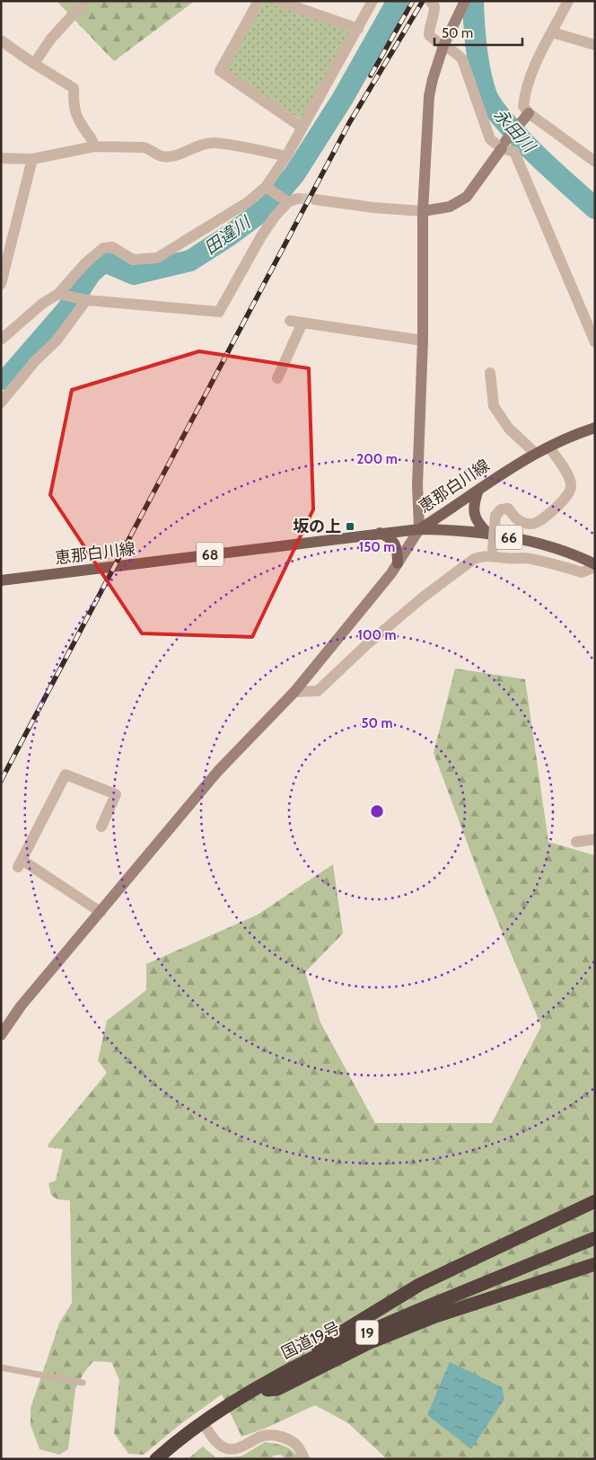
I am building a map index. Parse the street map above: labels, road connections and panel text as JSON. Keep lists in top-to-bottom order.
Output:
{
  "streets": {
    "highway": ["19", "国道19号"],
    "main road": ["恵那白川線", "66", "68"]
  },
  "crossings": [
    ["恵那白川線", "66"]
  ],
  "water": ["永田川", "田違川"],
  "places": {
    "transit": ["坂の上"]
  },
  "scale_bar": "50 m",
  "rings": [
    "200 m",
    "150 m",
    "100 m",
    "50 m"
  ]
}
